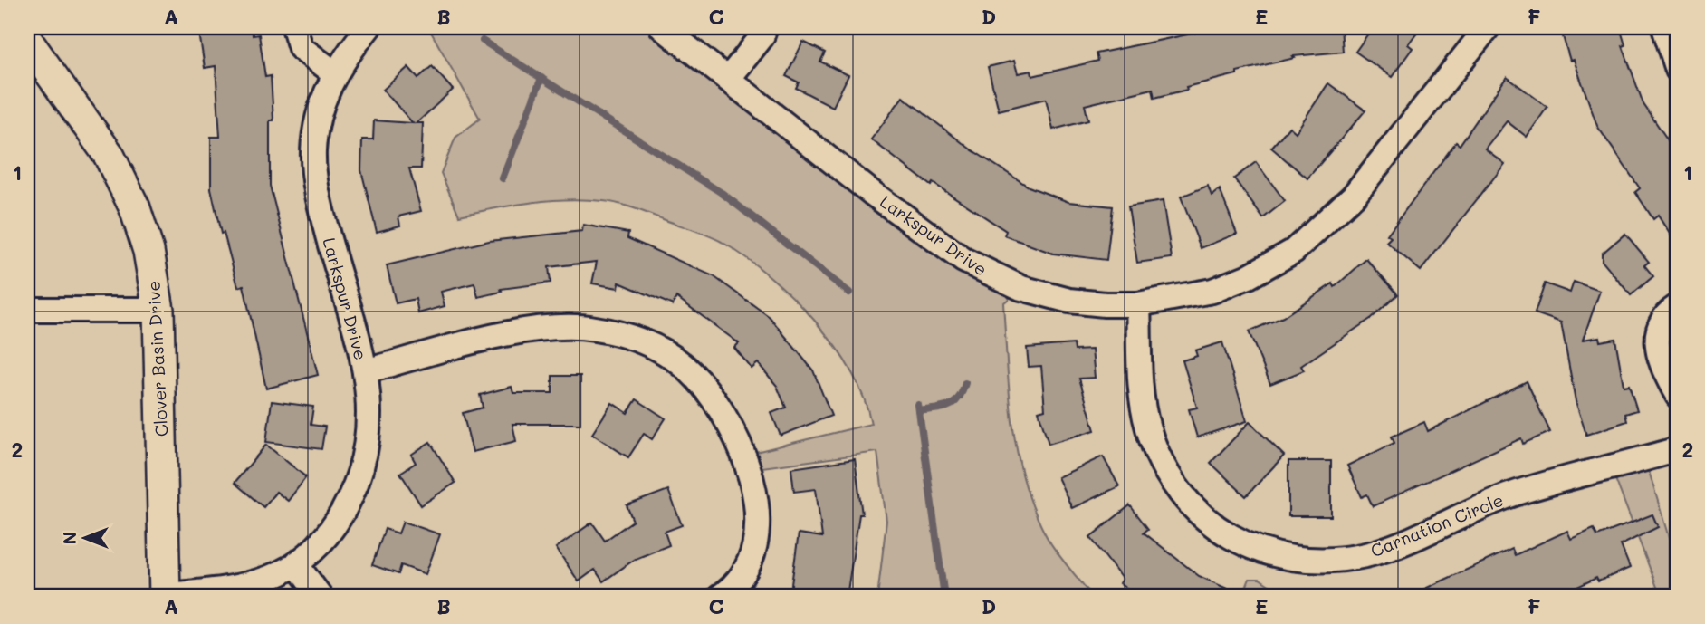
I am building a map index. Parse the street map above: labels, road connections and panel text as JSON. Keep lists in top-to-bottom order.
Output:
{
  "streets": {
    "street": ["Larkspur Drive", "Clover Basin Drive", "Carnation Circle"]
  },
  "crossings": [
    ["Larkspur Drive", "Carnation Circle"]
  ],
  "north": "left",
  "grid": {
    "columns": [
      "A",
      "B",
      "C",
      "D",
      "E",
      "F"
    ],
    "rows": ["1", "2"]
  }
}
